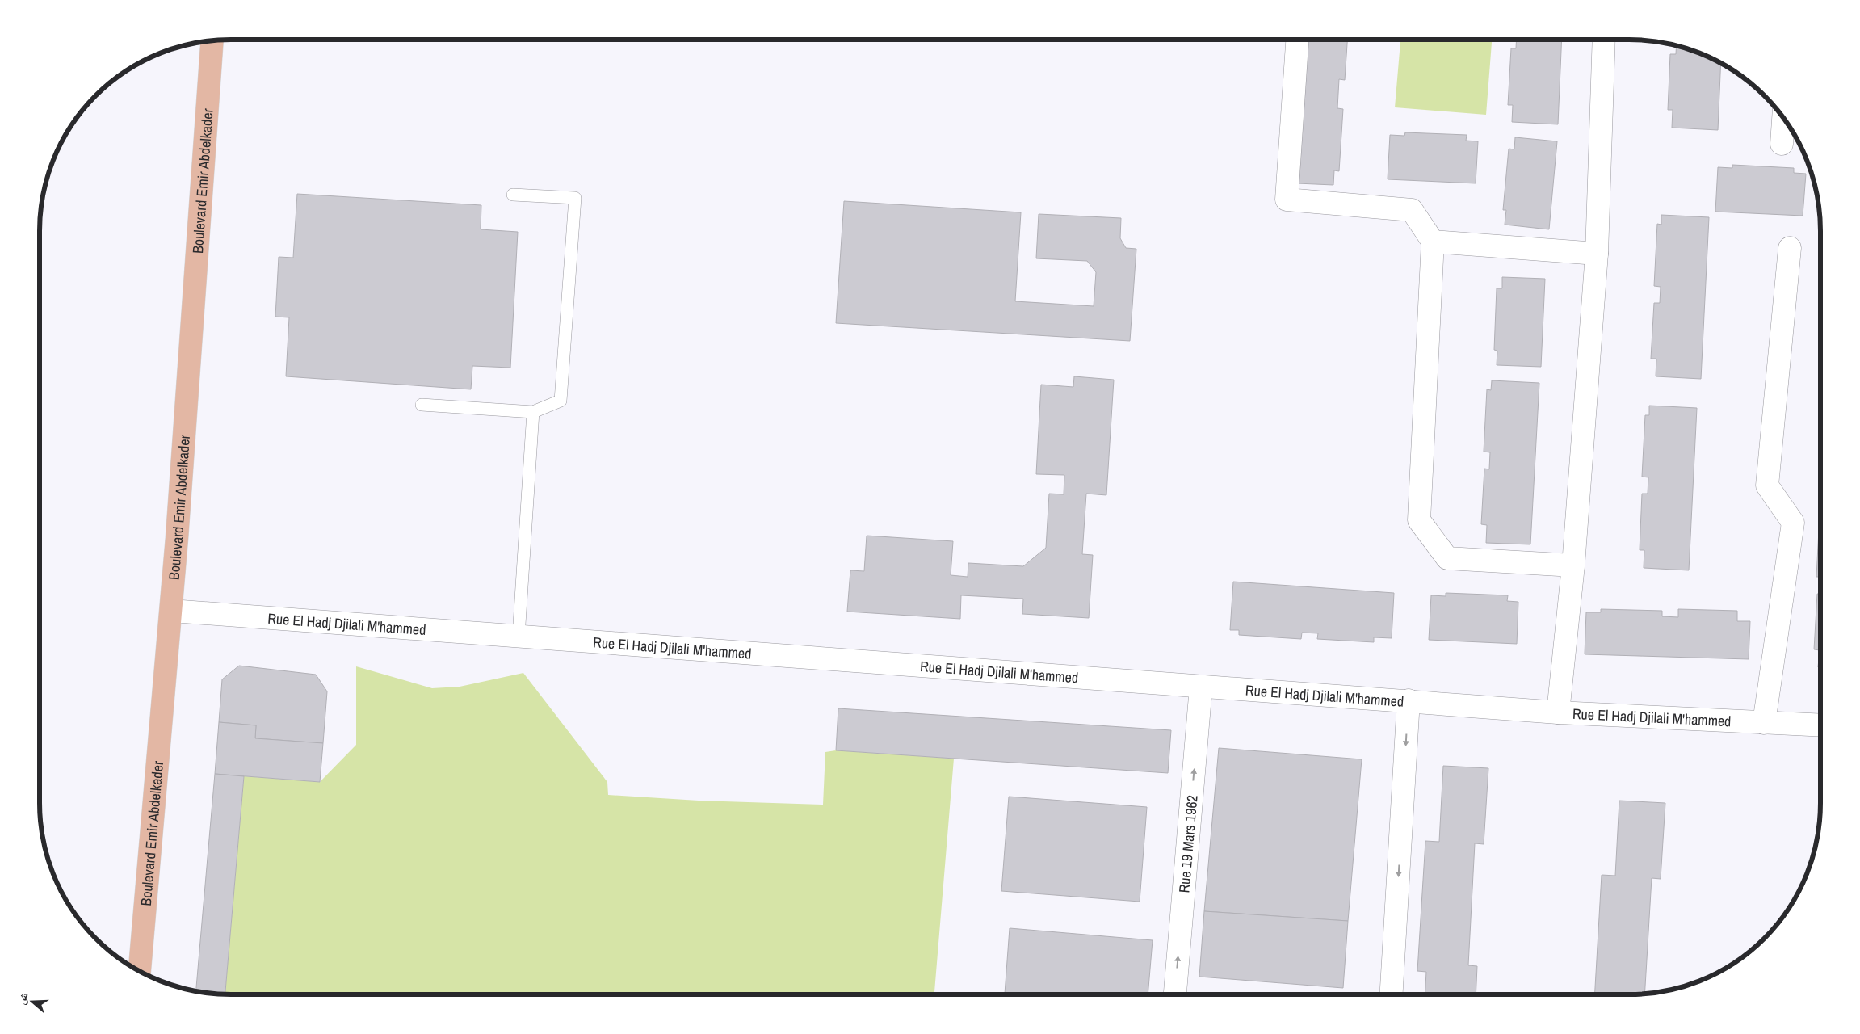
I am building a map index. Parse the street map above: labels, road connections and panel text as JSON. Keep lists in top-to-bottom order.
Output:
{
  "streets": {
    "main road": ["Boulevard Emir Abdelkader"],
    "street": ["Rue El Hadj Djilali M'hammed", "Rue 19 Mars 1962"]
  },
  "crossings": [
    ["Boulevard Emir Abdelkader", "Rue El Hadj Djilali M'hammed"],
    ["Rue El Hadj Djilali M'hammed", "Rue 19 Mars 1962"]
  ],
  "one_way": ["Rue 19 Mars 1962"],
  "north": "left"
}
